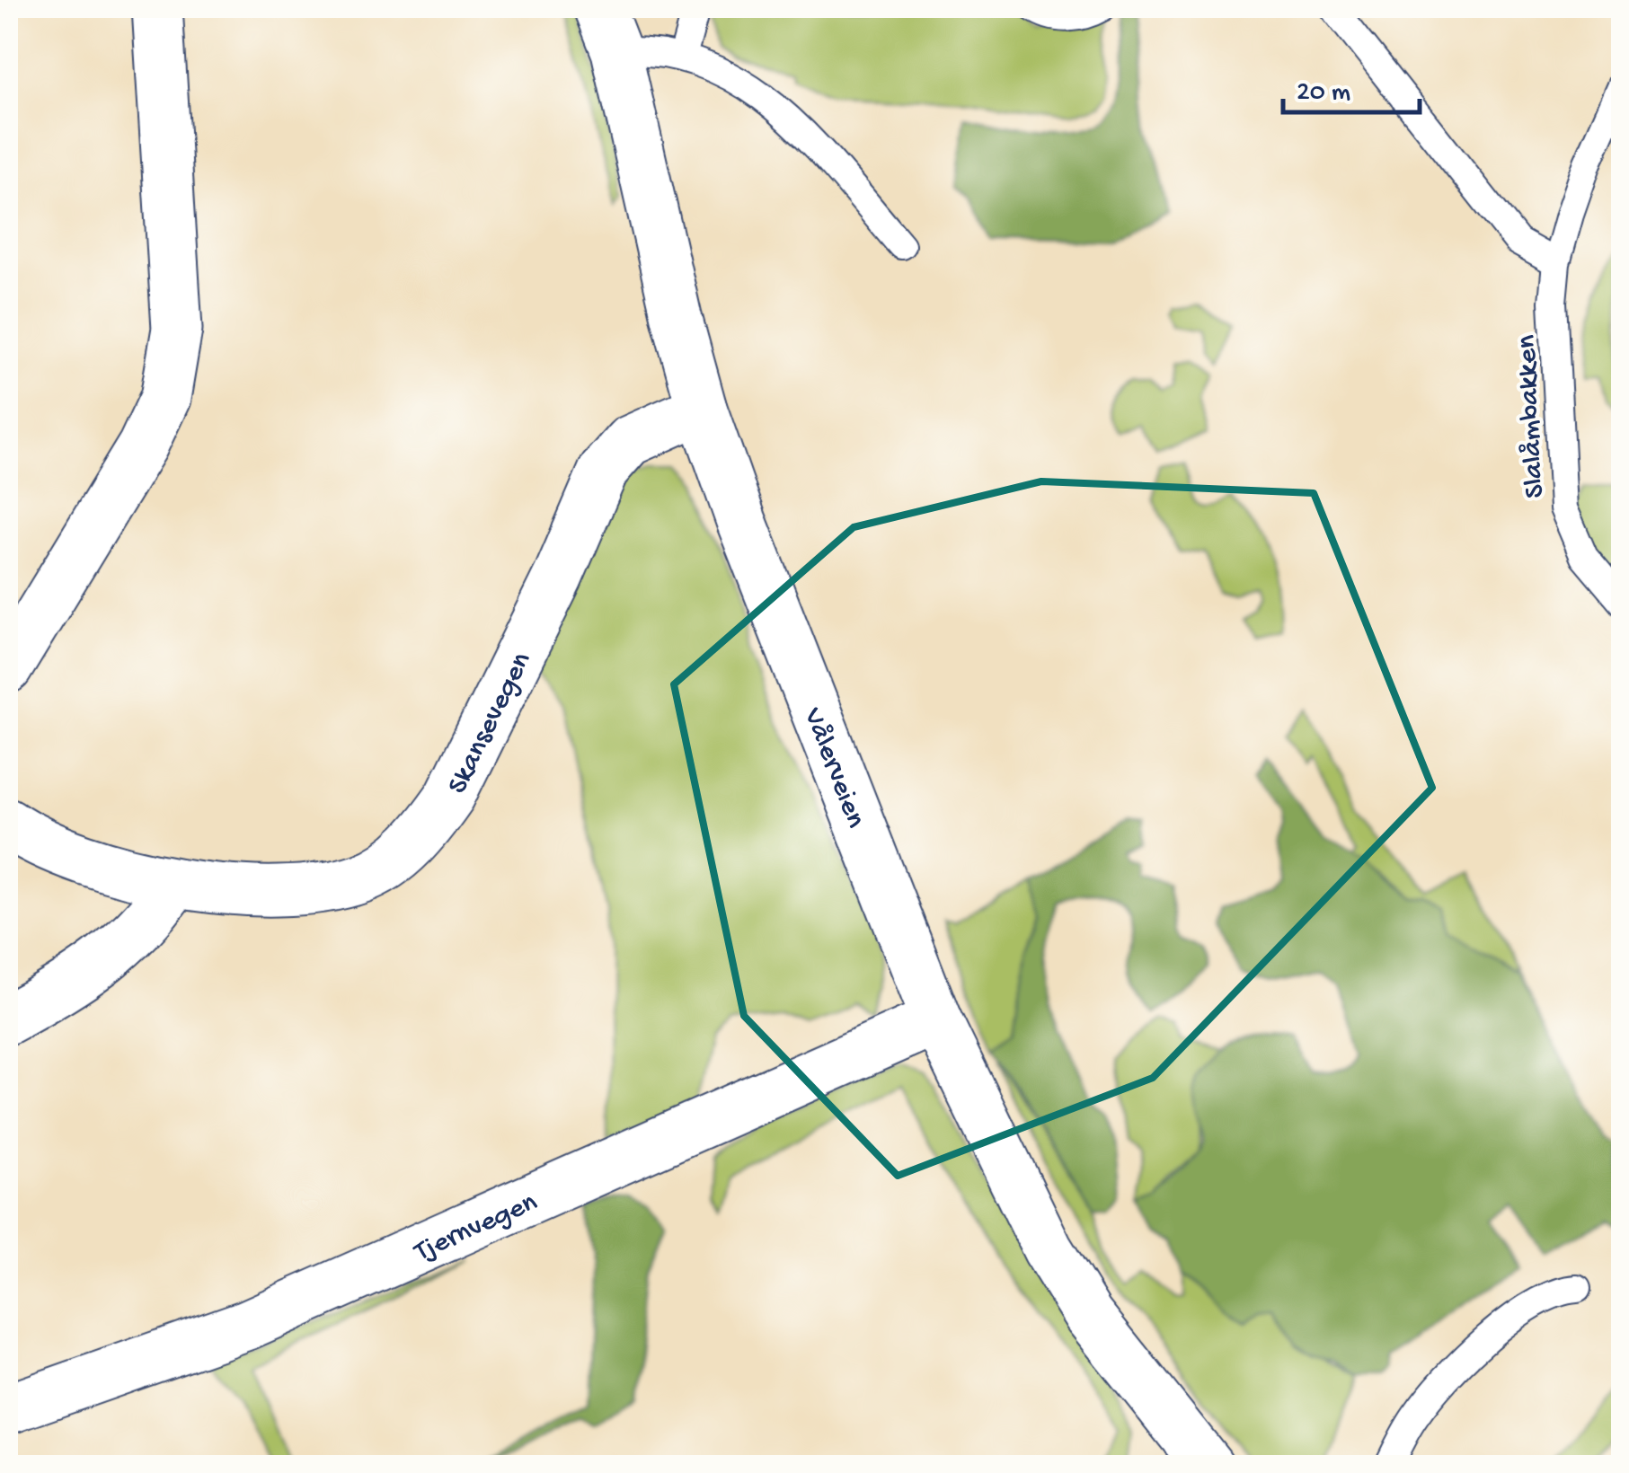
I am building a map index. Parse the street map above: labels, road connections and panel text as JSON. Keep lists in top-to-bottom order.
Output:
{
  "streets": {
    "street": ["Skansevegen", "Vålerveien", "Tjernvegen"],
    "lane": ["Slalåmbakken"]
  },
  "crossings": [
    ["Skansevegen", "Vålerveien"],
    ["Vålerveien", "Tjernvegen"]
  ],
  "scale_bar": "20 m"
}
